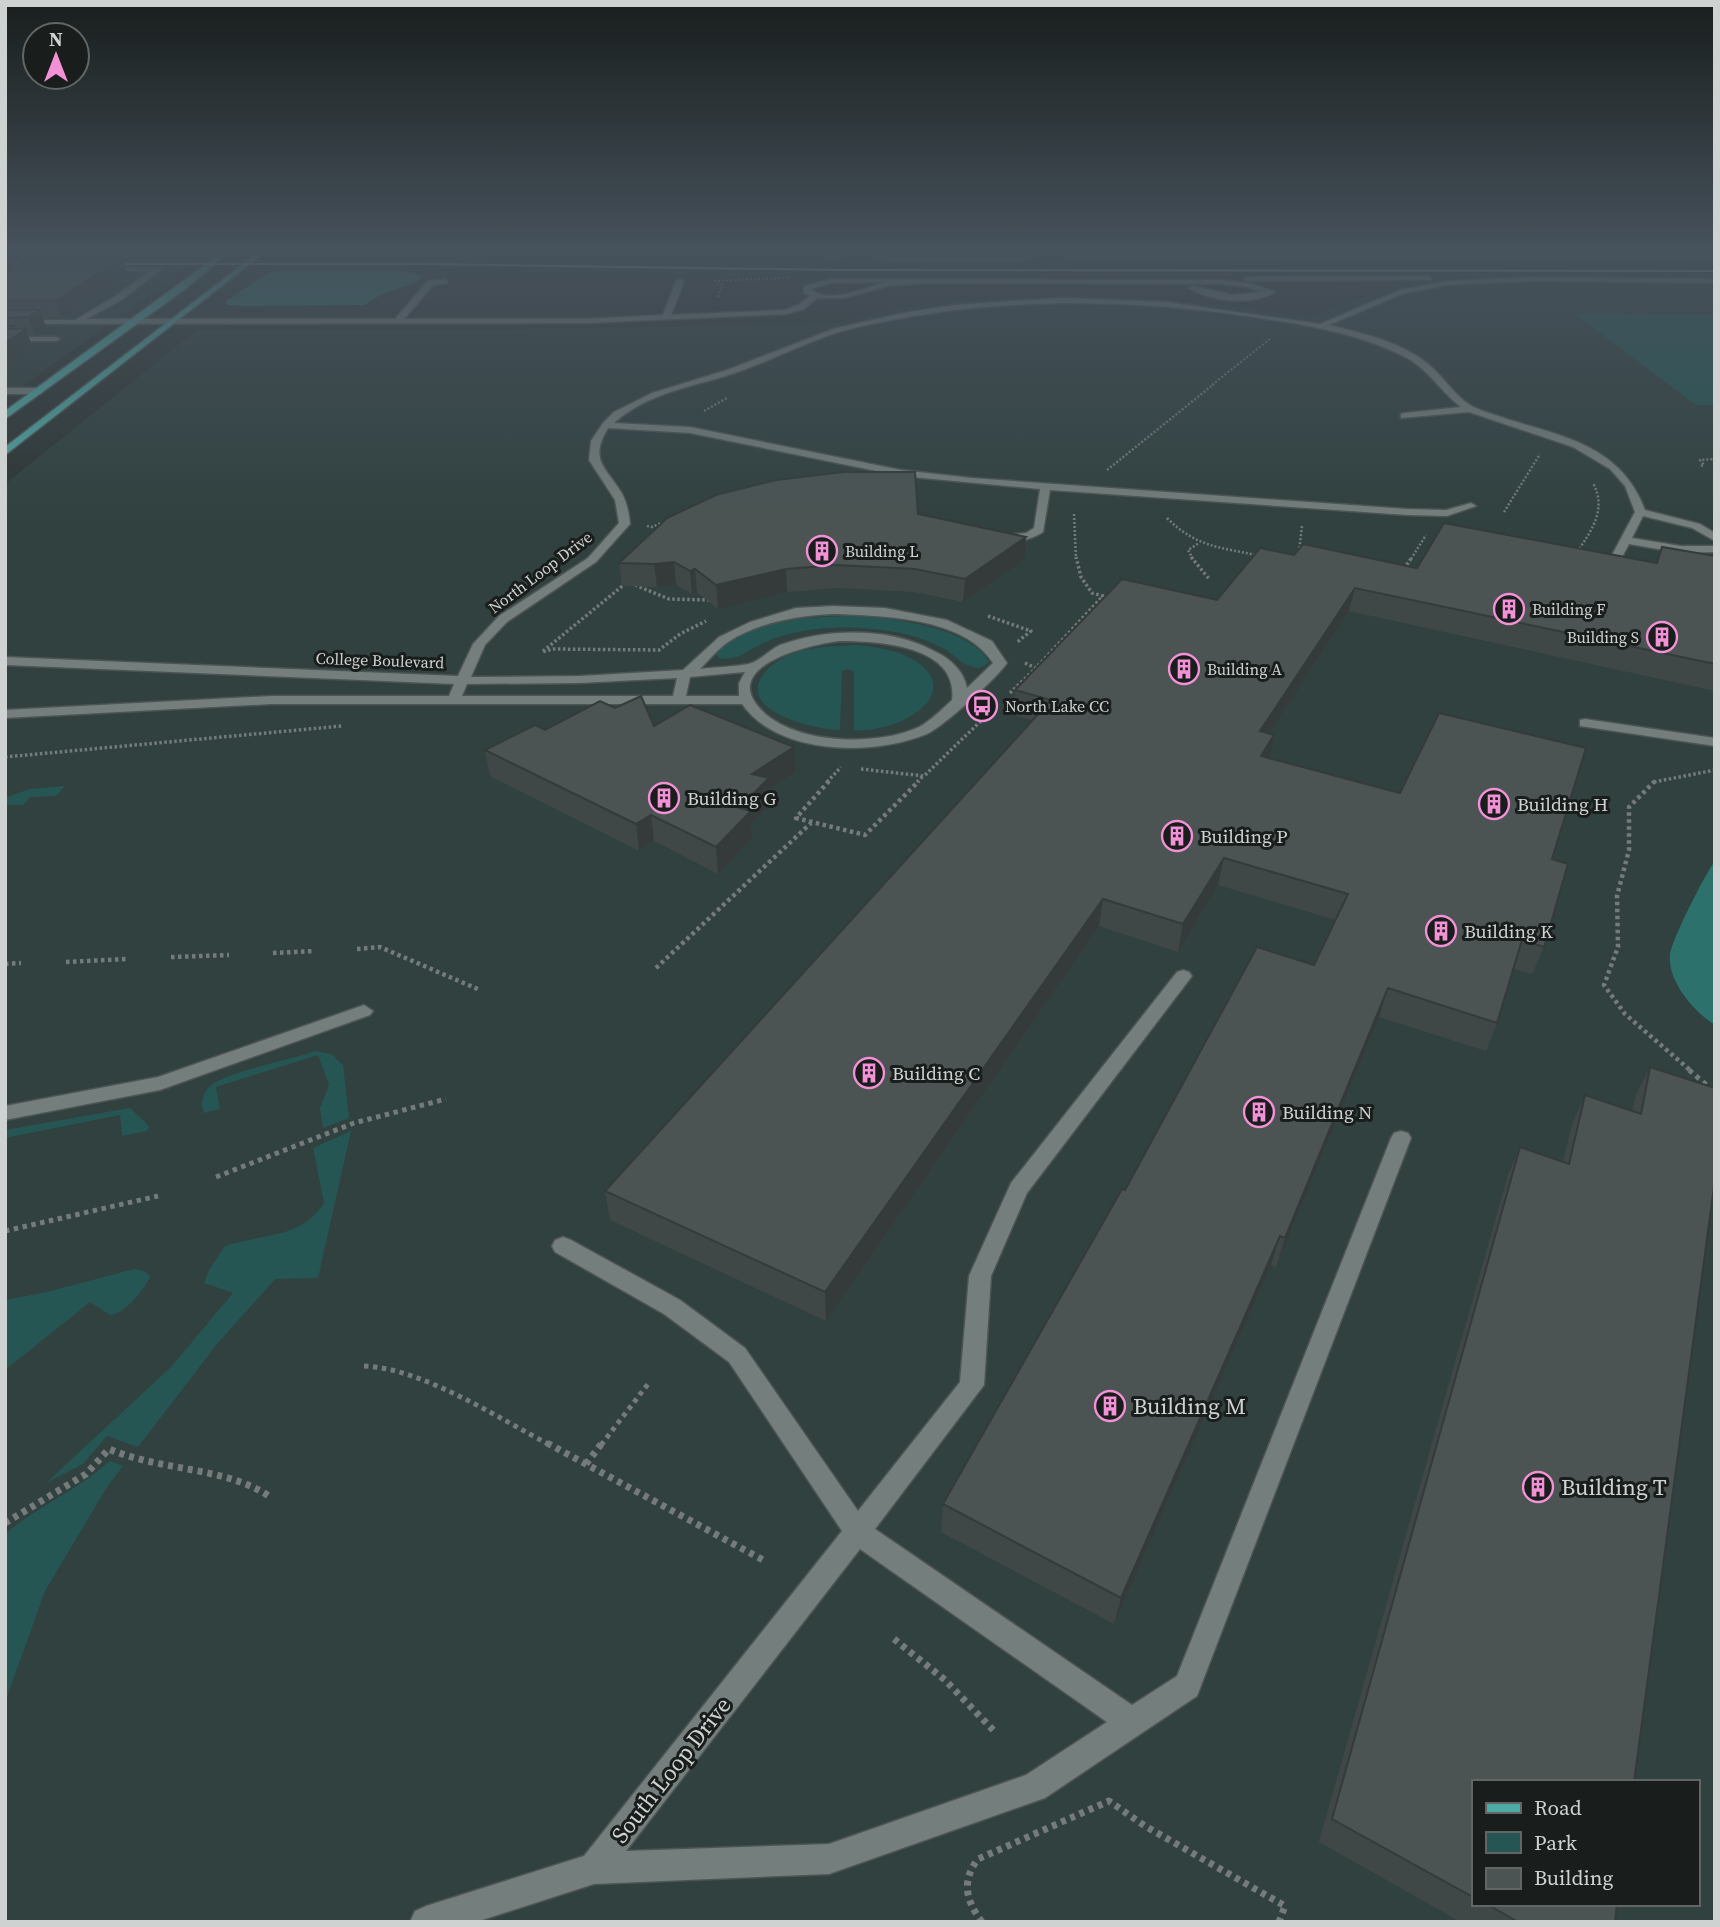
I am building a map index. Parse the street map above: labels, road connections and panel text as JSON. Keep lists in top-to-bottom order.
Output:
{
  "streets": {
    "street": ["North Loop Drive", "College Boulevard", "South Loop Drive"]
  },
  "crossings": [
    ["North Loop Drive", "College Boulevard"]
  ],
  "places": {
    "building": [
      "Building L",
      "Building F",
      "Building S",
      "Building A",
      "Building G",
      "Building H",
      "Building P",
      "Building K",
      "Building C",
      "Building N",
      "Building M",
      "Building T"
    ],
    "bus stop": ["North Lake CC"]
  },
  "legend": ["Road", "Park", "Building"],
  "north": "top"
}
